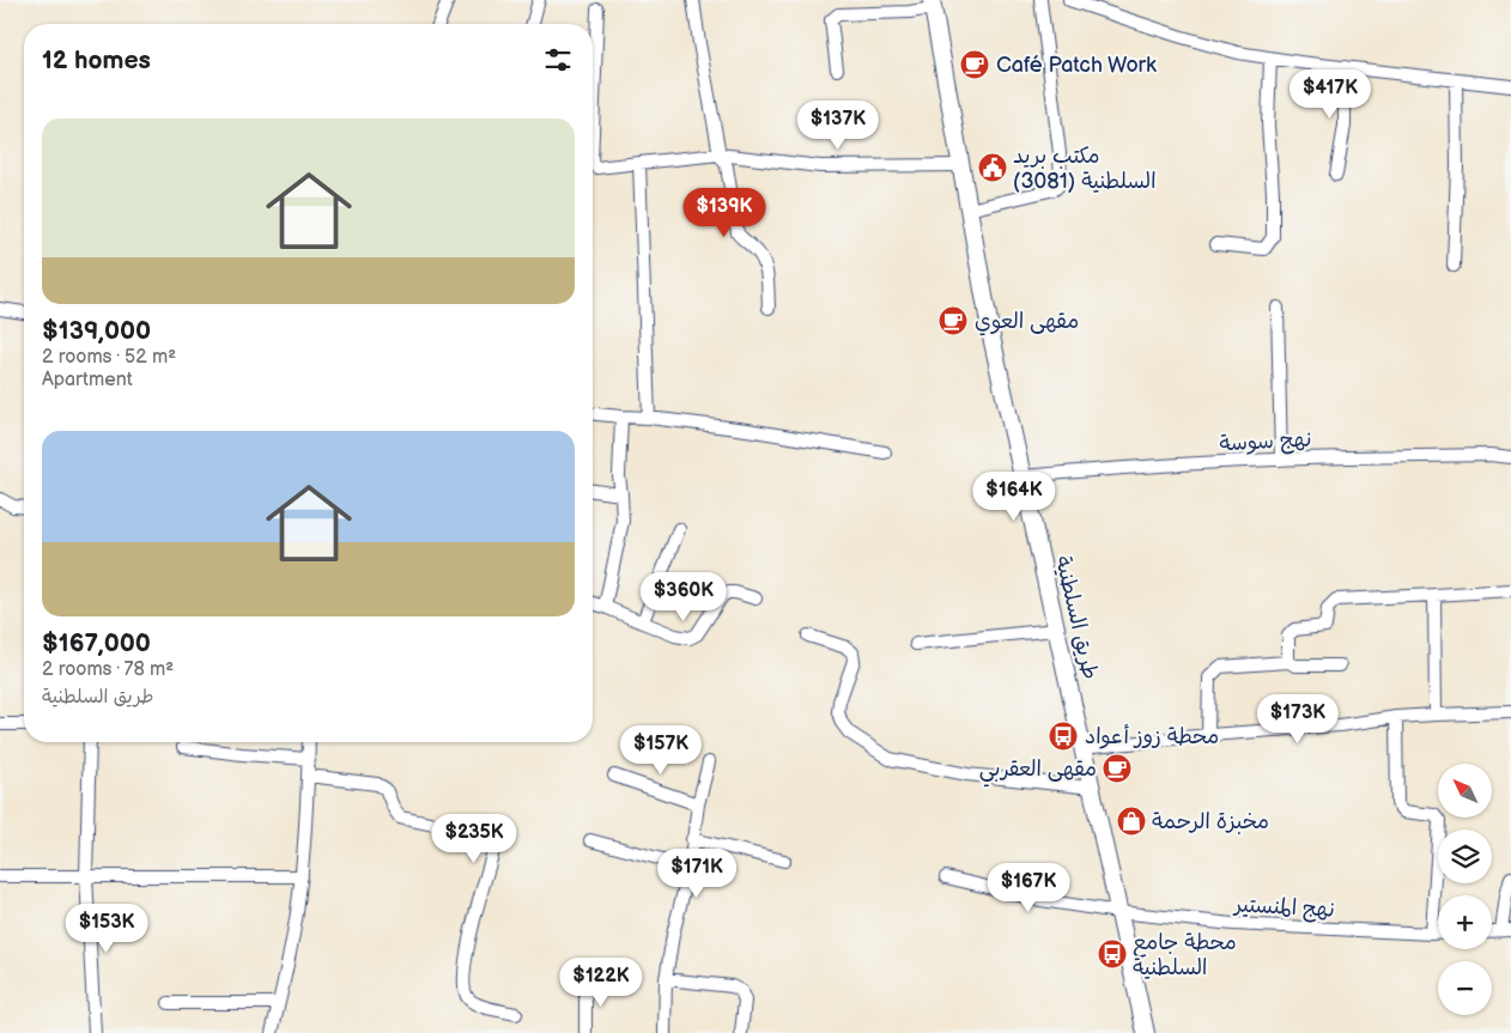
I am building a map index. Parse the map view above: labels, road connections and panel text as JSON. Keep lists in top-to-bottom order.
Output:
{
  "streets": {
    "main road": ["طريق السلطنية"],
    "street": ["نهج سوسة", "نهج المنستير"]
  },
  "crossings": [
    ["نهج سوسة", "طريق السلطنية"],
    ["طريق السلطنية", "نهج المنستير"]
  ],
  "places": {
    "cafe": ["Café Patch Work", "مقهى العوي", "مقهى العقربي"],
    "public building": ["مكتب بريد السلطنية (3081)"],
    "bus stop": ["محطة زوز أعواد", "محطة جامع السلطنية"],
    "shop": ["مخبزة الرحمة"]
  },
  "north": "top left",
  "page": {
    "heading": "12 homes",
    "price": [
      "$417K",
      "$137K",
      "$139K",
      "$164K",
      "$360K",
      "$173K",
      "$157K",
      "$235K",
      "$171K",
      "$167K",
      "$153K",
      "$122K"
    ],
    "list": [
      {
        "name": "$139,000",
        "note": "2 rooms · 52 m² · Apartment"
      },
      {
        "name": "$167,000",
        "note": "2 rooms · 78 m² · طريق السلطنية"
      }
    ],
    "map_buttons": ["+", "−"]
  }
}
